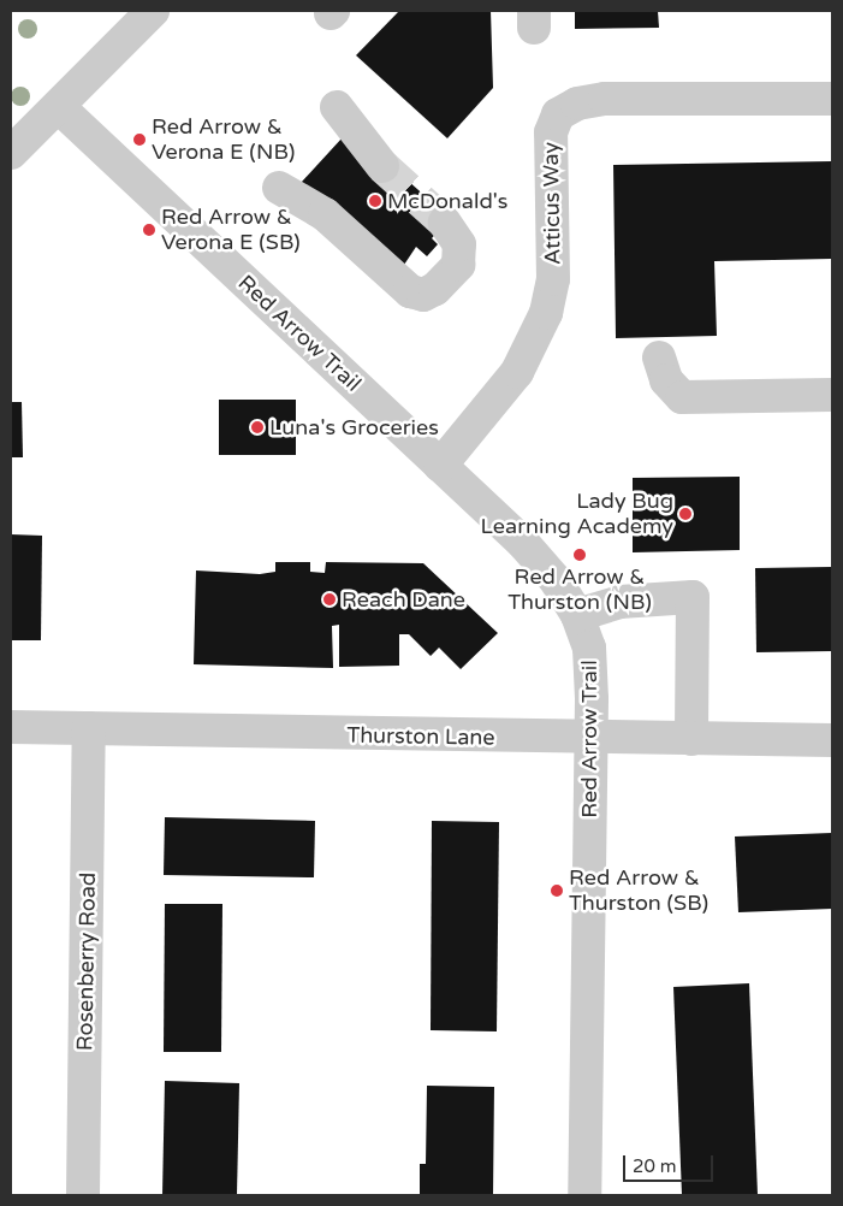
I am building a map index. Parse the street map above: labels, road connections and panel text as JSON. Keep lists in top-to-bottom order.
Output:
{
  "streets": {
    "street": [
      "Atticus Way",
      "Red Arrow Trail",
      "Thurston Lane",
      "Rosenberry Road"
    ]
  },
  "crossings": [
    ["Atticus Way", "Red Arrow Trail"],
    ["Red Arrow Trail", "Thurston Lane"],
    ["Thurston Lane", "Rosenberry Road"]
  ],
  "places": [
    "Red Arrow & Verona E (NB)",
    "McDonald's",
    "Red Arrow & Verona E (SB)",
    "Luna's Groceries",
    "Lady Bug Learning Academy",
    "Red Arrow & Thurston (NB)",
    "Reach Dane",
    "Red Arrow & Thurston (SB)"
  ],
  "scale_bar": "20 m"
}
